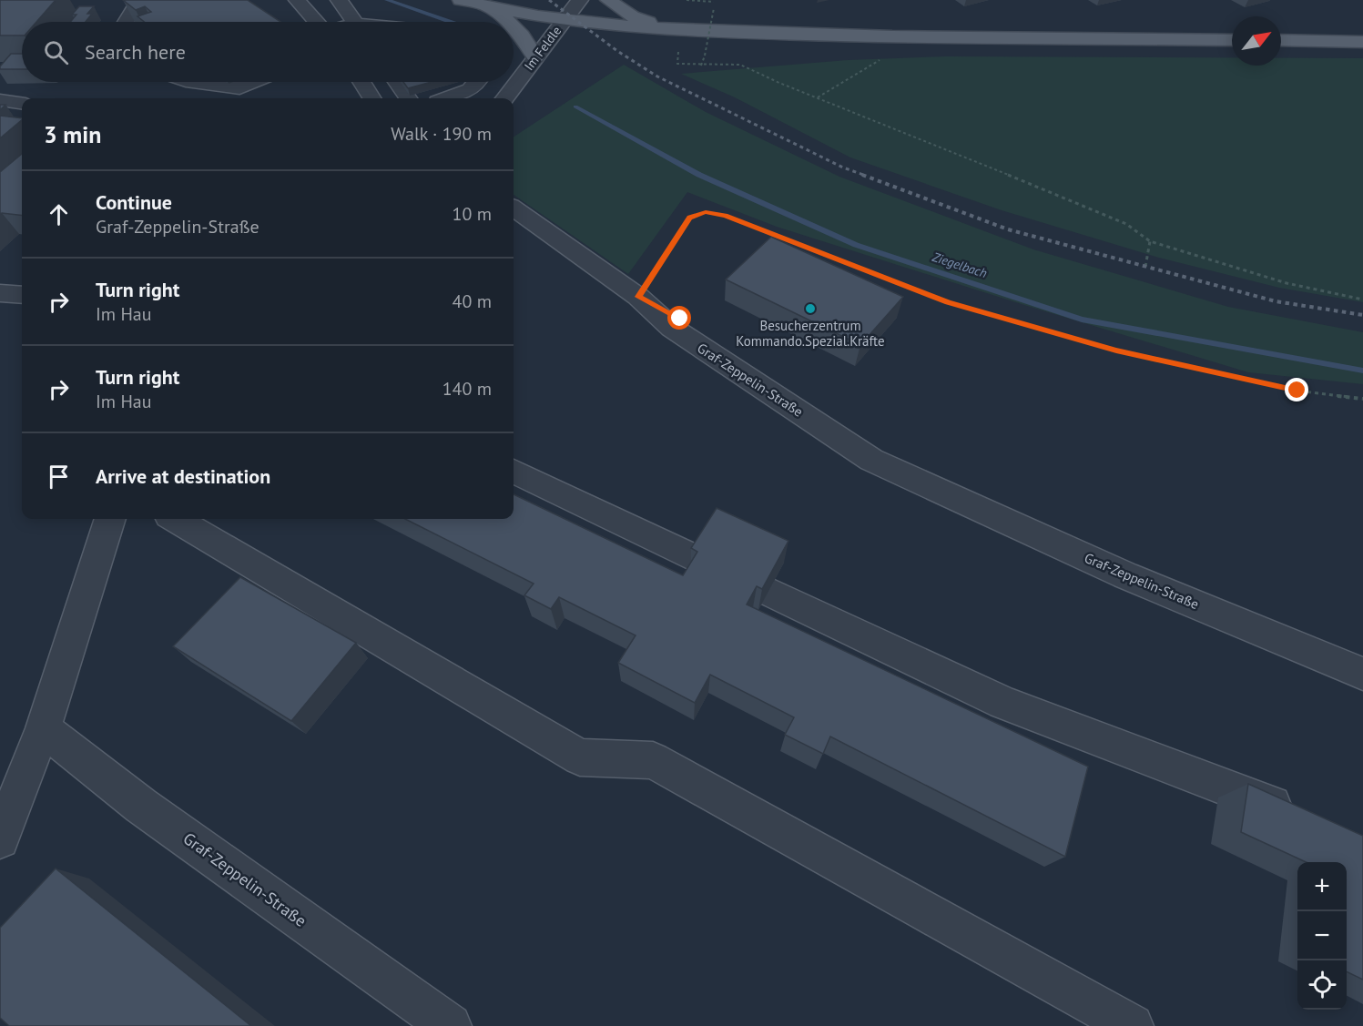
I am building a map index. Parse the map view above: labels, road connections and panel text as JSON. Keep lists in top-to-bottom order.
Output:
{
  "streets": {
    "street": ["Im Feldle", "Graf-Zeppelin-Straße"]
  },
  "water": ["Ziegelbach"],
  "places": ["Besucherzentrum Kommando.Spezial.Kräfte"],
  "north": "top right",
  "page": {
    "search": "Search here",
    "heading": ["3 min", "Walk · 190 m"],
    "list": [
      ["Continue", "Graf-Zeppelin-Straße", "10 m"],
      ["Turn right", "Im Hau", "40 m"],
      ["Turn right", "Im Hau", "140 m"],
      "Arrive at destination"
    ],
    "map_buttons": ["+", "−"]
  }
}
